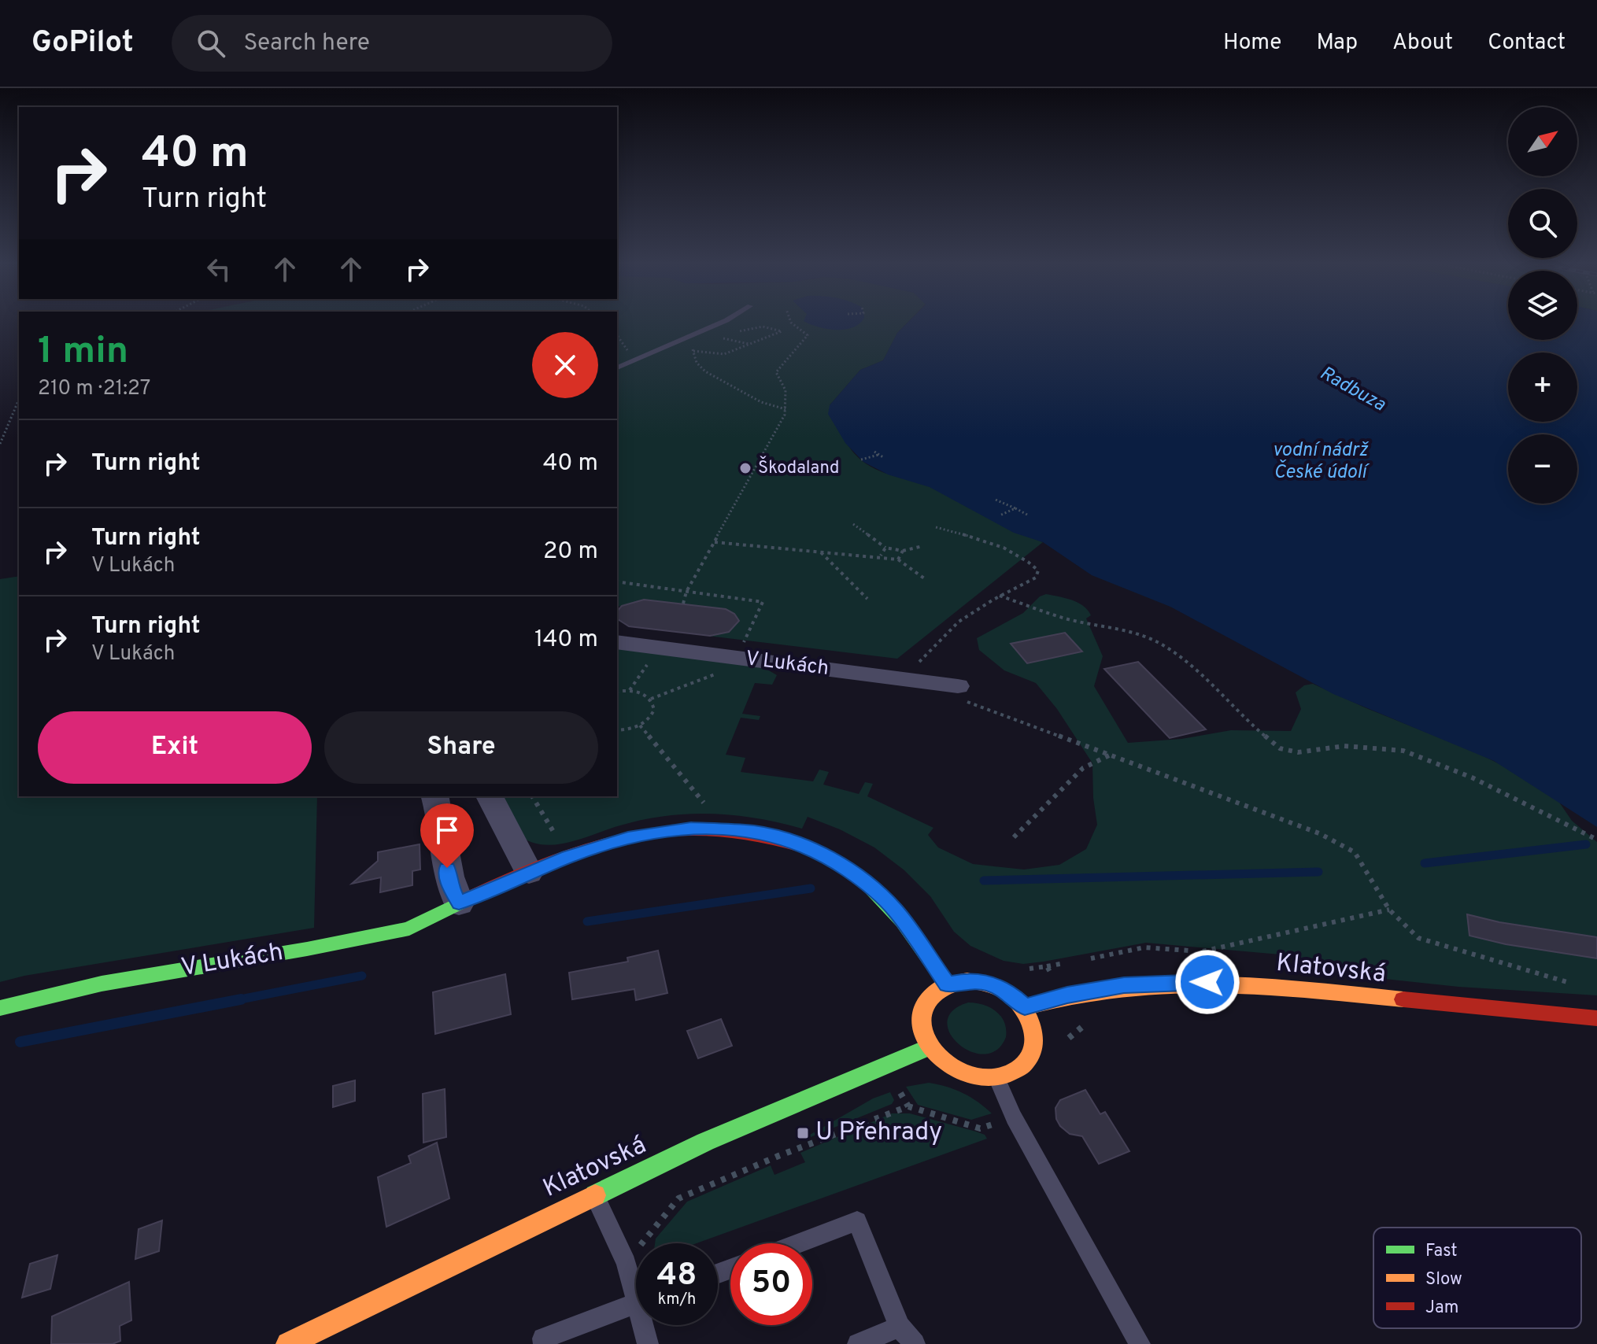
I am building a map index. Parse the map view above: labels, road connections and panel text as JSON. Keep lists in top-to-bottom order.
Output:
{
  "streets": {
    "main road": ["V Lukách", "Klatovská"]
  },
  "crossings": [
    ["V Lukách", "Klatovská"]
  ],
  "water": ["Radbuza", "vodní nádrž České údolí"],
  "places": {
    "other": ["Škodaland"],
    "transit": ["U Přehrady"]
  },
  "legend": ["Fast", "Slow", "Jam"],
  "north": "top right",
  "page": {
    "header": "GoPilot",
    "search": "Search here",
    "nav": [
      "Home",
      "Map",
      "About",
      "Contact"
    ],
    "map_buttons": ["+", "−"],
    "turn": ["40 m", "Turn right"],
    "heading": ["1 min", "210 m · 21:27"],
    "list": [
      {
        "name": "Turn right",
        "value": "40 m"
      },
      {
        "name": "Turn right",
        "note": "V Lukách",
        "value": "20 m"
      },
      {
        "name": "Turn right",
        "note": "V Lukách",
        "value": "140 m"
      }
    ],
    "buttons": ["Exit", "Share"],
    "speed": "48 km/h",
    "limit": "50"
  }
}
